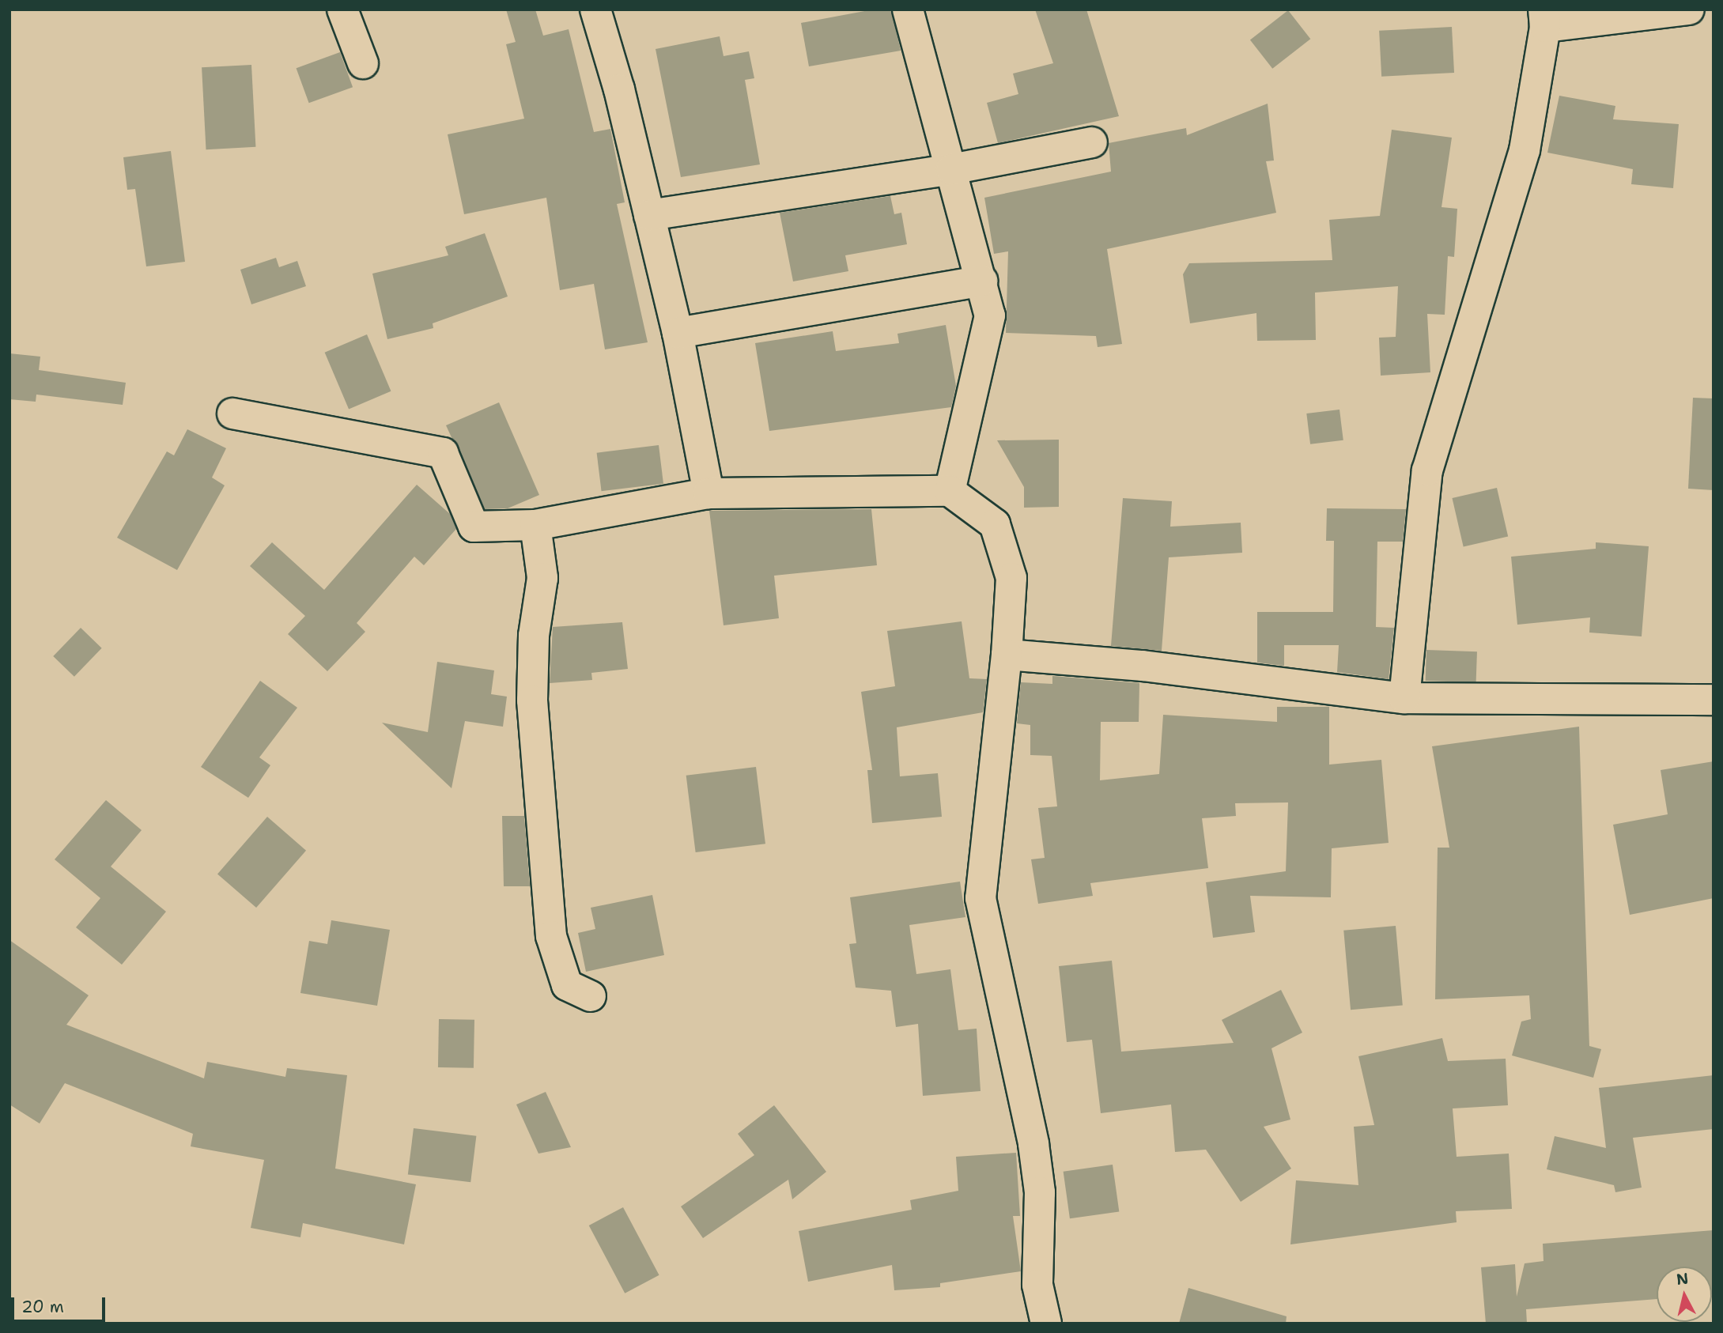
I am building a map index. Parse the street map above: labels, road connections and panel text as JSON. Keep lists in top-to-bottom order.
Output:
{
  "scale_bar": "20 m",
  "north": "top"
}
